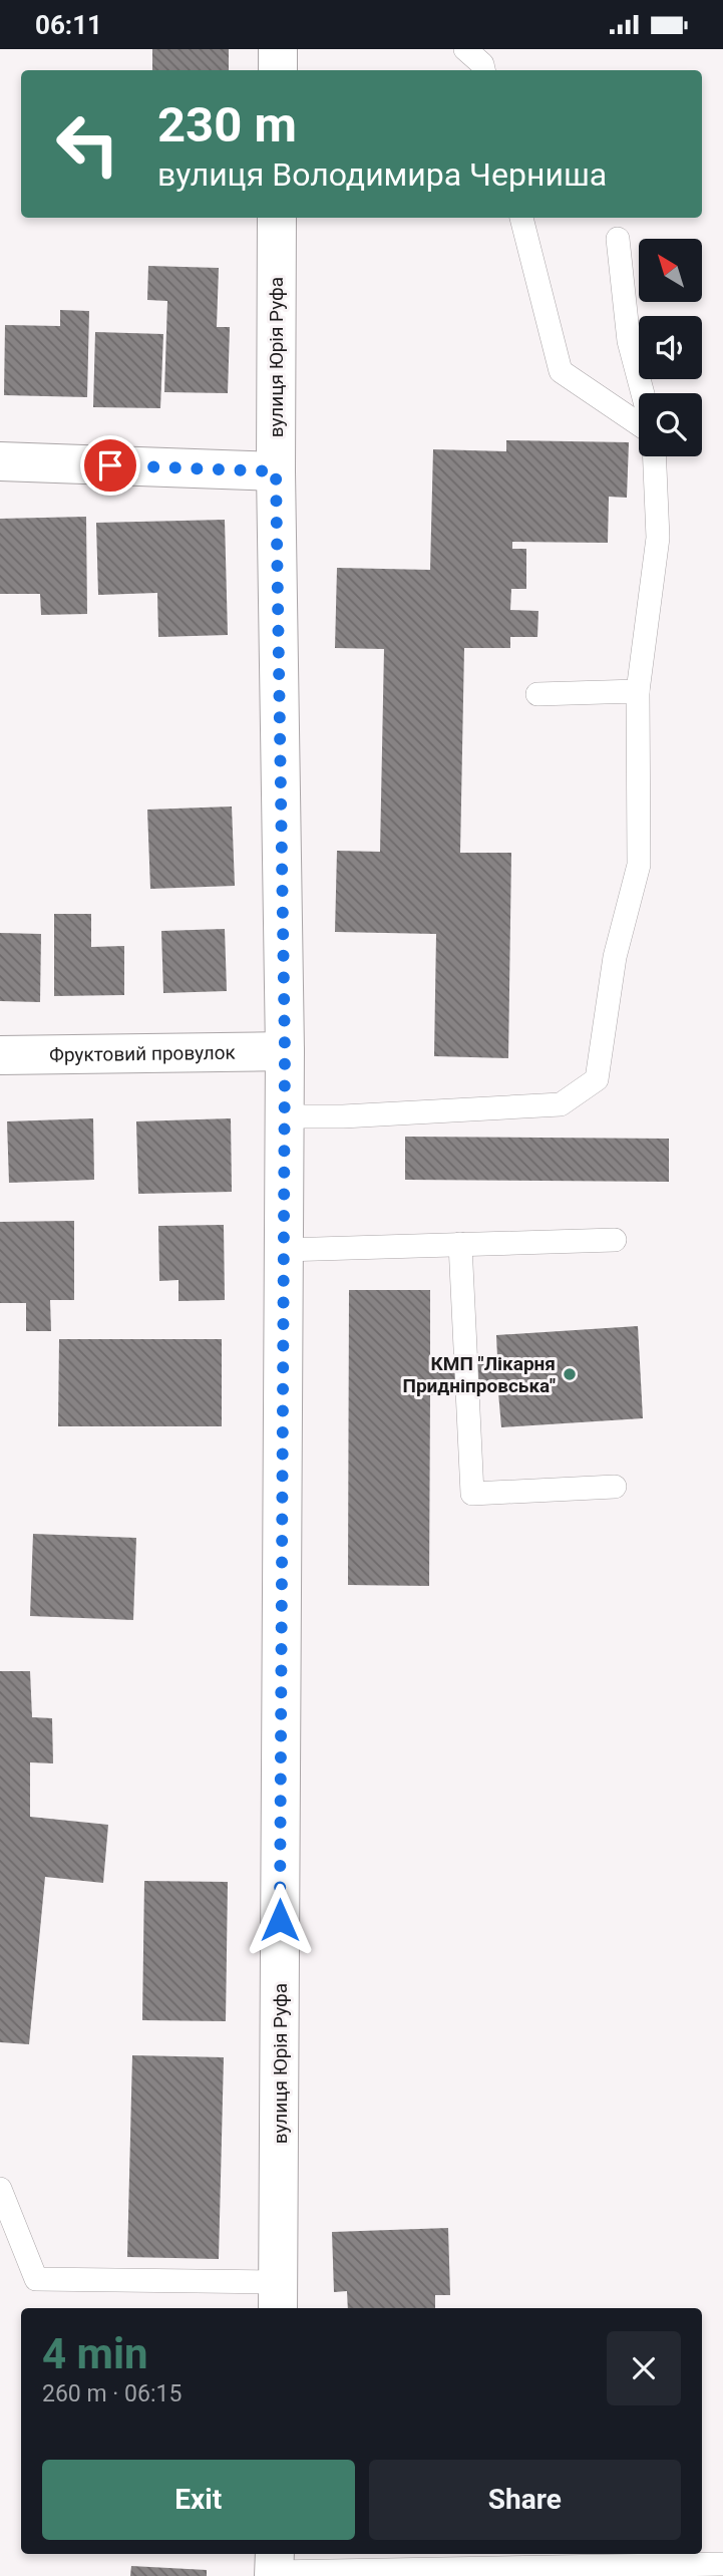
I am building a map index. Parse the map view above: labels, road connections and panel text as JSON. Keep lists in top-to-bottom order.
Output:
{
  "streets": {
    "main road": ["вулиця Юрія Руфа", "Фруктовий провулок"]
  },
  "crossings": [
    ["вулиця Юрія Руфа", "Фруктовий провулок"]
  ],
  "places": ["КМП \"Лікарня Придніпровська\""],
  "north": "top left",
  "page": {
    "status": "06:11",
    "turn": ["230 m", "вулиця Володимира Черниша"],
    "heading": ["4 min", "260 m · 06:15"],
    "buttons": ["Exit", "Share"]
  }
}
